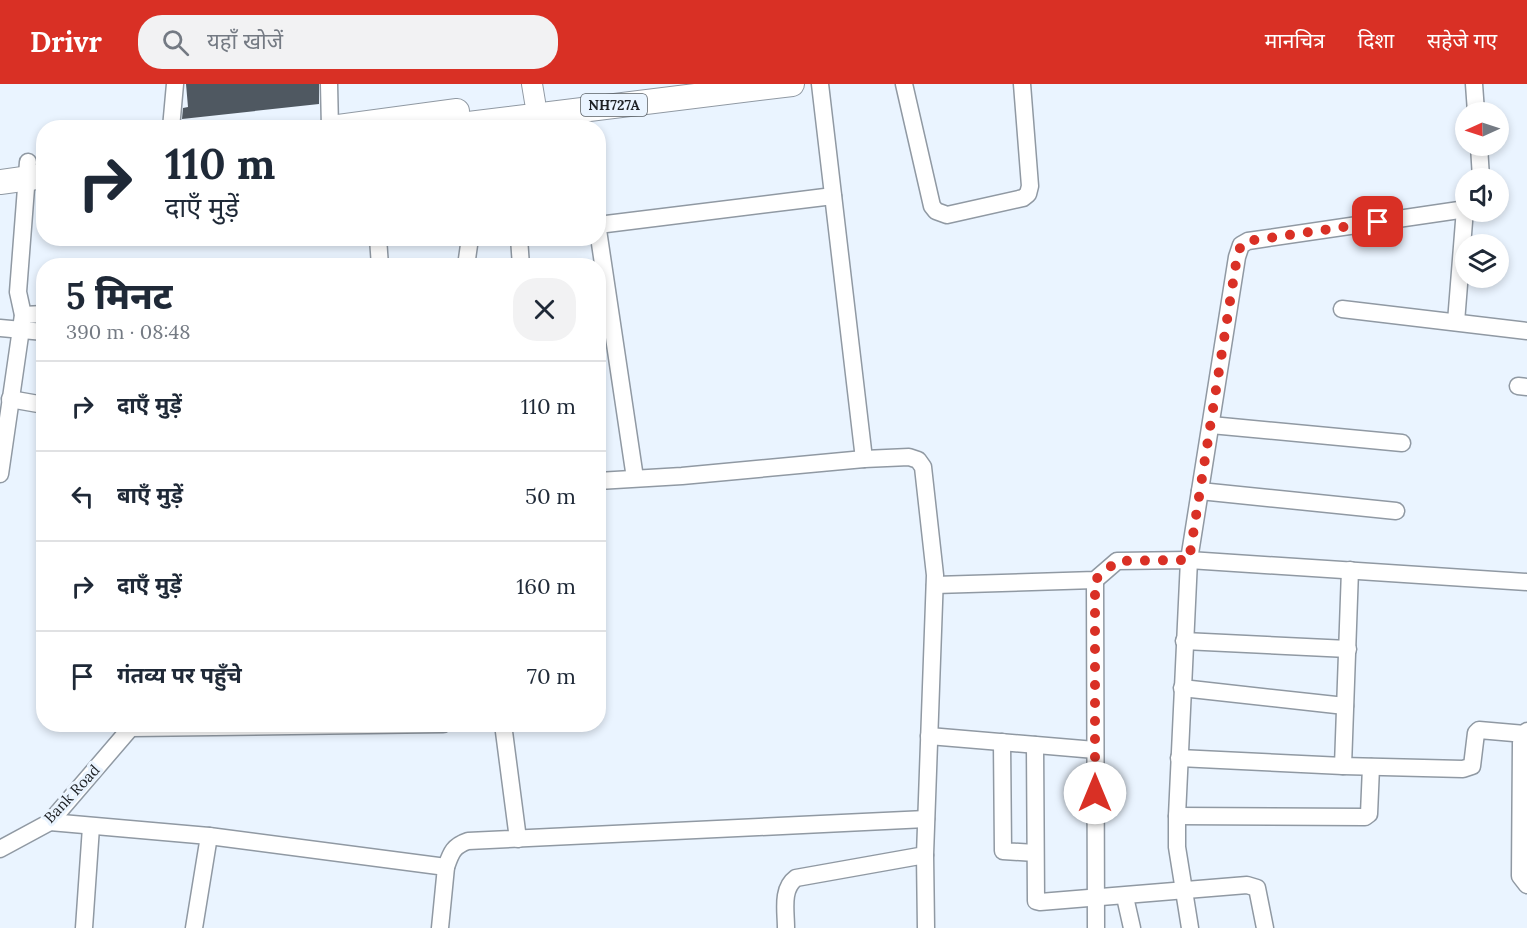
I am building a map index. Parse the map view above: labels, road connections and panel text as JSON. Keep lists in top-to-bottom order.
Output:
{
  "streets": {
    "highway": ["NH727A"],
    "street": ["Bank Road"]
  },
  "north": "left",
  "page": {
    "header": "Drivr",
    "search": "यहाँ खोजें",
    "nav": ["मानचित्र", "दिशा", "सहेजे गए"],
    "turn": ["110 m", "दाएँ मुड़ें"],
    "heading": ["5 मिनट", "390 m · 08:48"],
    "list": [
      {
        "name": "दाएँ मुड़ें",
        "value": "110 m"
      },
      {
        "name": "बाएँ मुड़ें",
        "value": "50 m"
      },
      {
        "name": "दाएँ मुड़ें",
        "value": "160 m"
      },
      {
        "name": "गंतव्य पर पहुँचे",
        "value": "70 m"
      }
    ]
  }
}
